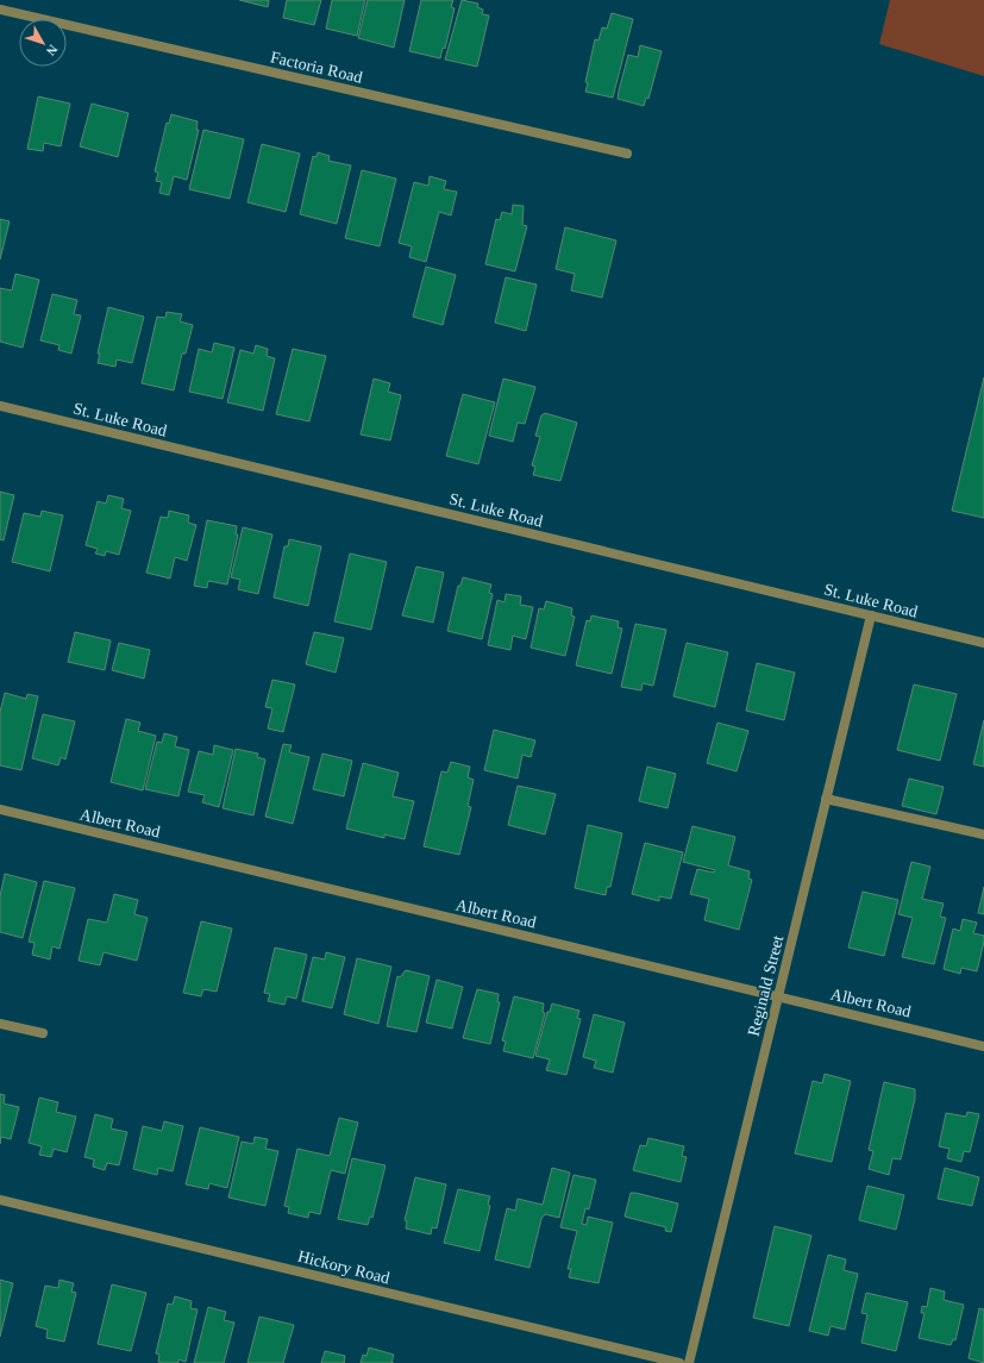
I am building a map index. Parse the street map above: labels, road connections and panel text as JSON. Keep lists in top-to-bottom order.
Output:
{
  "streets": {
    "street": [
      "Factoria Road",
      "St. Luke Road",
      "Albert Road",
      "Reginald Street",
      "Hickory Road"
    ]
  },
  "crossings": [
    ["St. Luke Road", "Reginald Street"],
    ["Albert Road", "Reginald Street"]
  ],
  "north": "bottom right"
}
